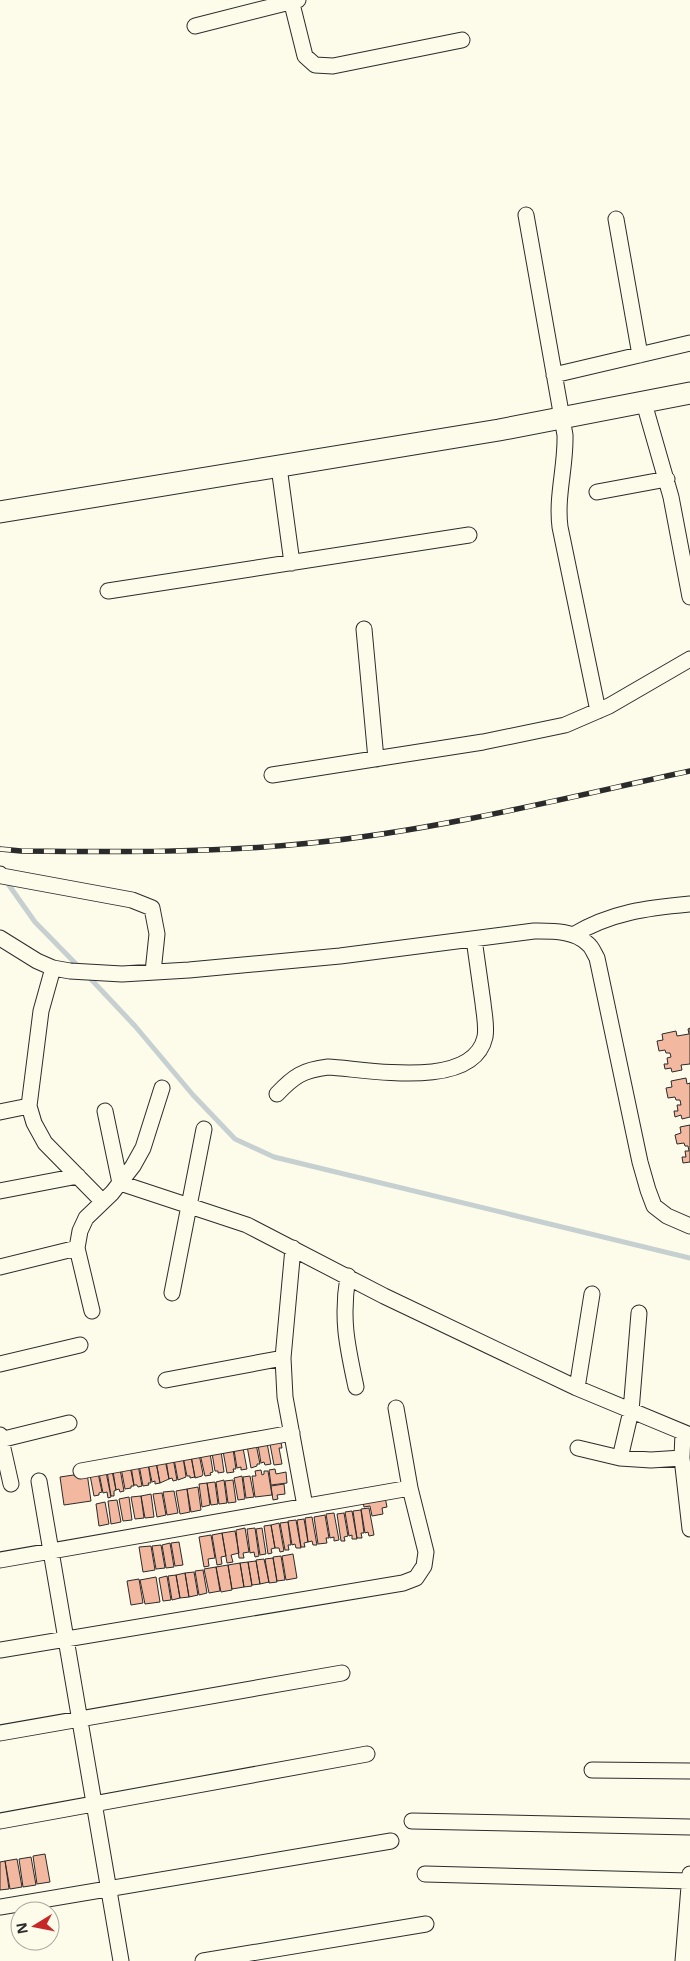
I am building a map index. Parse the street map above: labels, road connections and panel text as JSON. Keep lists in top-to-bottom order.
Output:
{
  "north": "left"
}
